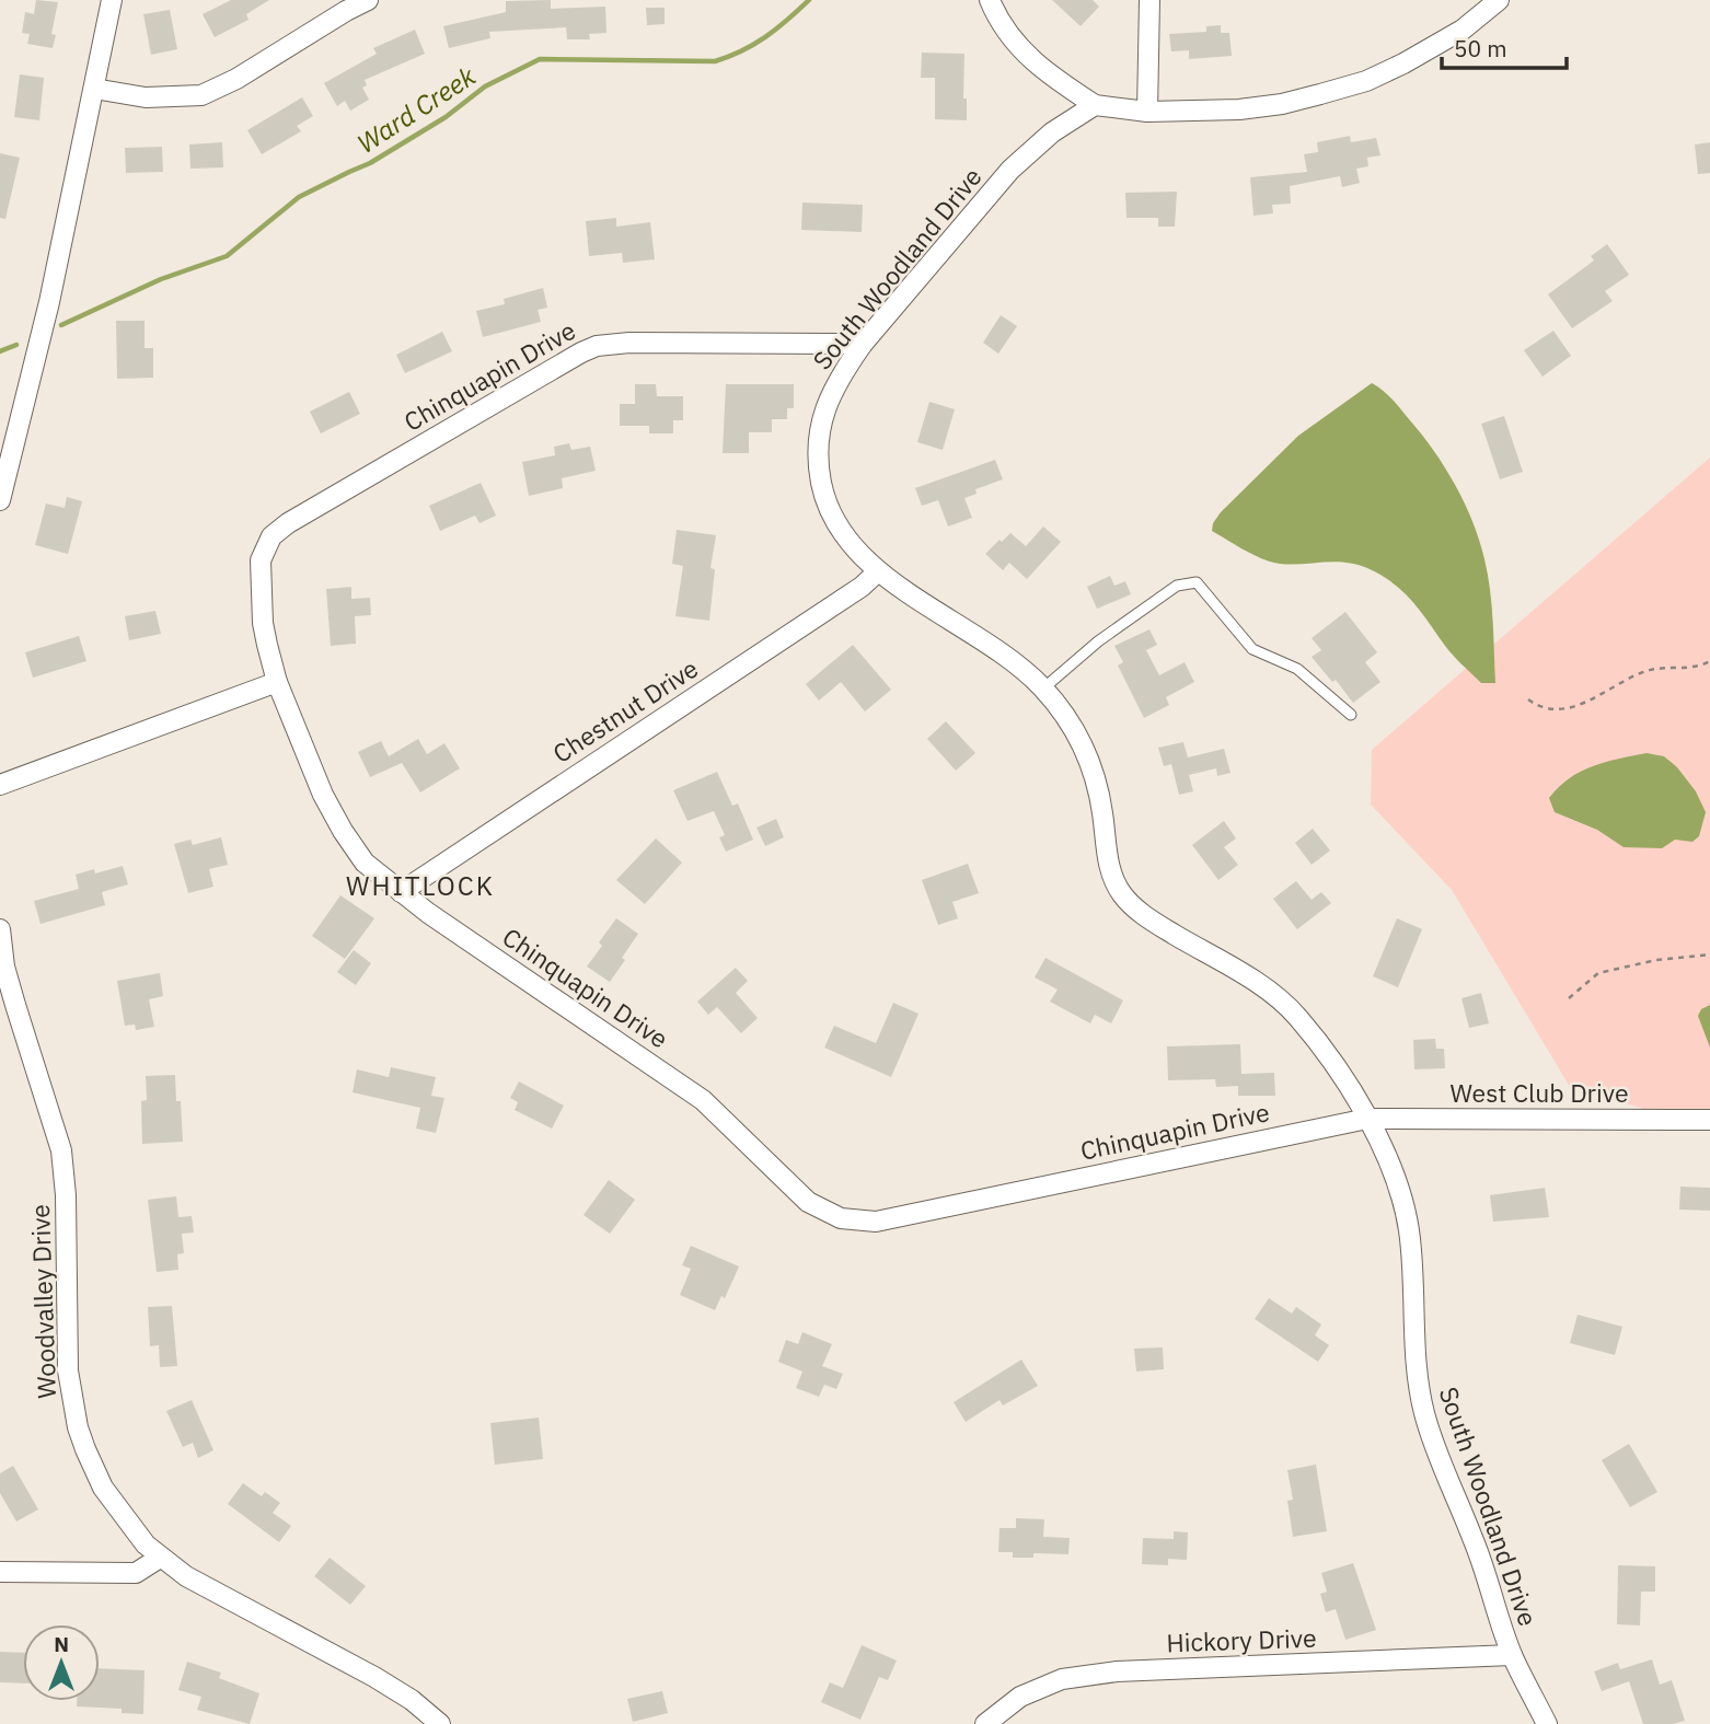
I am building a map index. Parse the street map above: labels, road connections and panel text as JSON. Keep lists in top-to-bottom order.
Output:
{
  "streets": {
    "street": [
      "South Woodland Drive",
      "Chinquapin Drive",
      "Chestnut Drive",
      "West Club Drive",
      "Woodvalley Drive",
      "Hickory Drive"
    ]
  },
  "crossings": [
    ["South Woodland Drive", "Chinquapin Drive"],
    ["South Woodland Drive", "Chestnut Drive"],
    ["South Woodland Drive", "West Club Drive"],
    ["South Woodland Drive", "Hickory Drive"],
    ["Chinquapin Drive", "Chestnut Drive"],
    ["Chinquapin Drive", "West Club Drive"]
  ],
  "districts": ["WHITLOCK"],
  "water": ["Ward Creek"],
  "scale_bar": "50 m",
  "north": "top"
}
